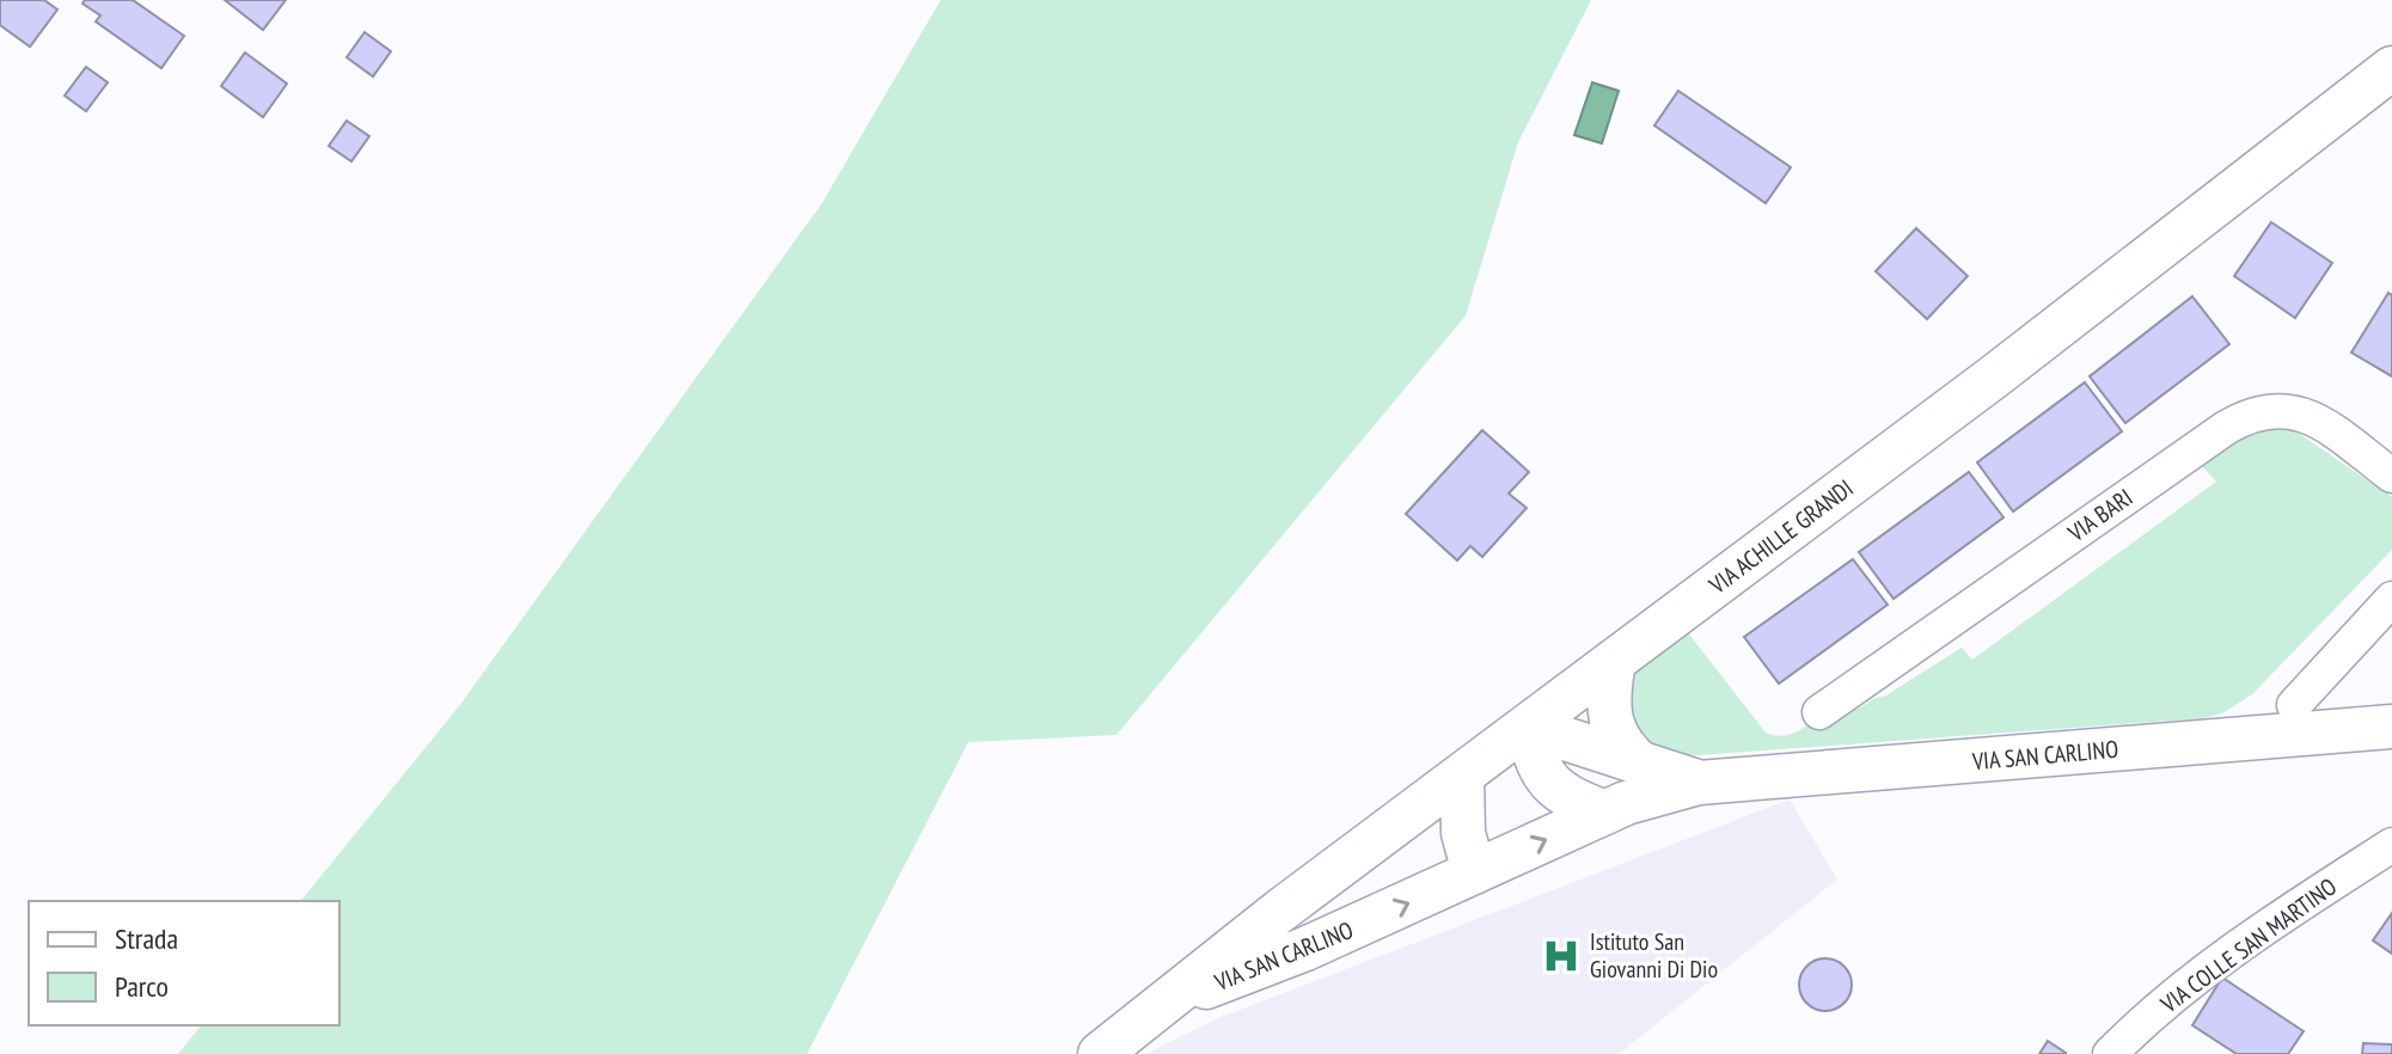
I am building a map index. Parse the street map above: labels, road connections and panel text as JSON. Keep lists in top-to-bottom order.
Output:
{
  "streets": {
    "street": [
      "VIA BARI",
      "VIA ACHILLE GRANDI",
      "VIA SAN CARLINO",
      "VIA COLLE SAN MARTINO"
    ]
  },
  "crossings": [
    ["VIA ACHILLE GRANDI", "VIA SAN CARLINO"]
  ],
  "places": {
    "hospital": ["Istituto San Giovanni Di Dio"]
  },
  "legend": ["Strada", "Parco"]
}
